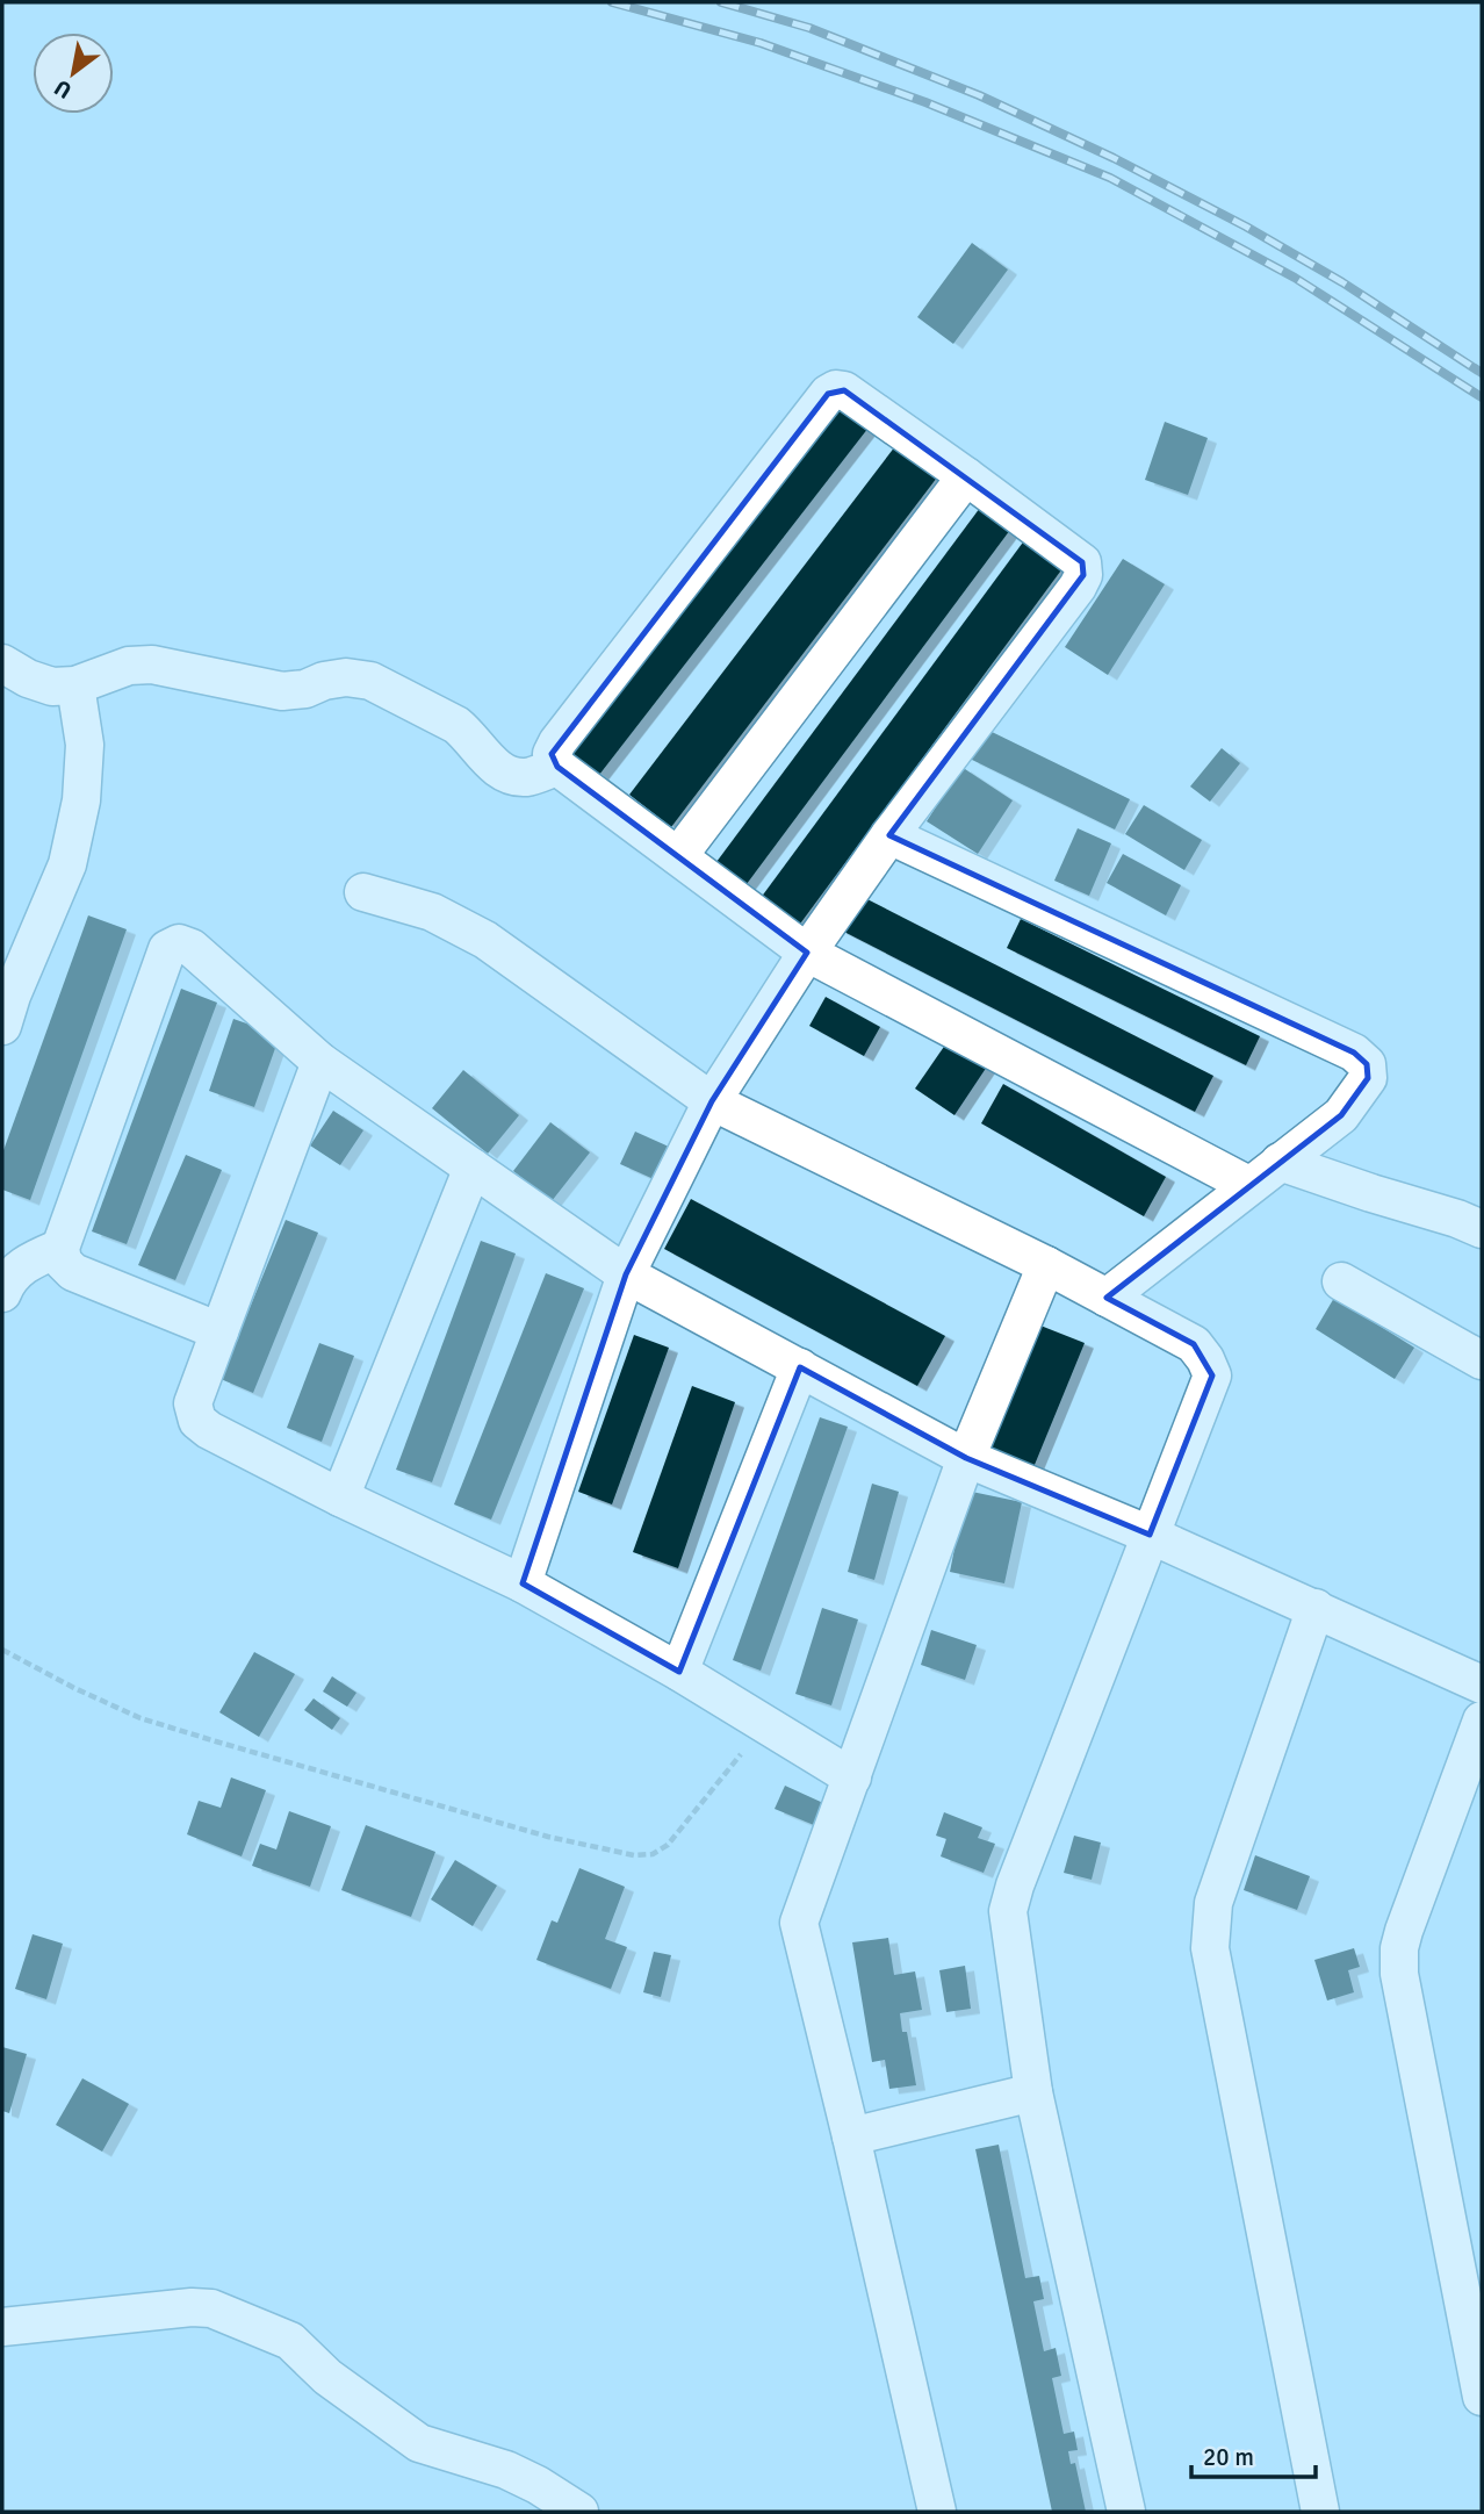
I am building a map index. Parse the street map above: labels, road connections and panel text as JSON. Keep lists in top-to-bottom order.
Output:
{
  "scale_bar": "20 m",
  "north": "bottom left"
}
